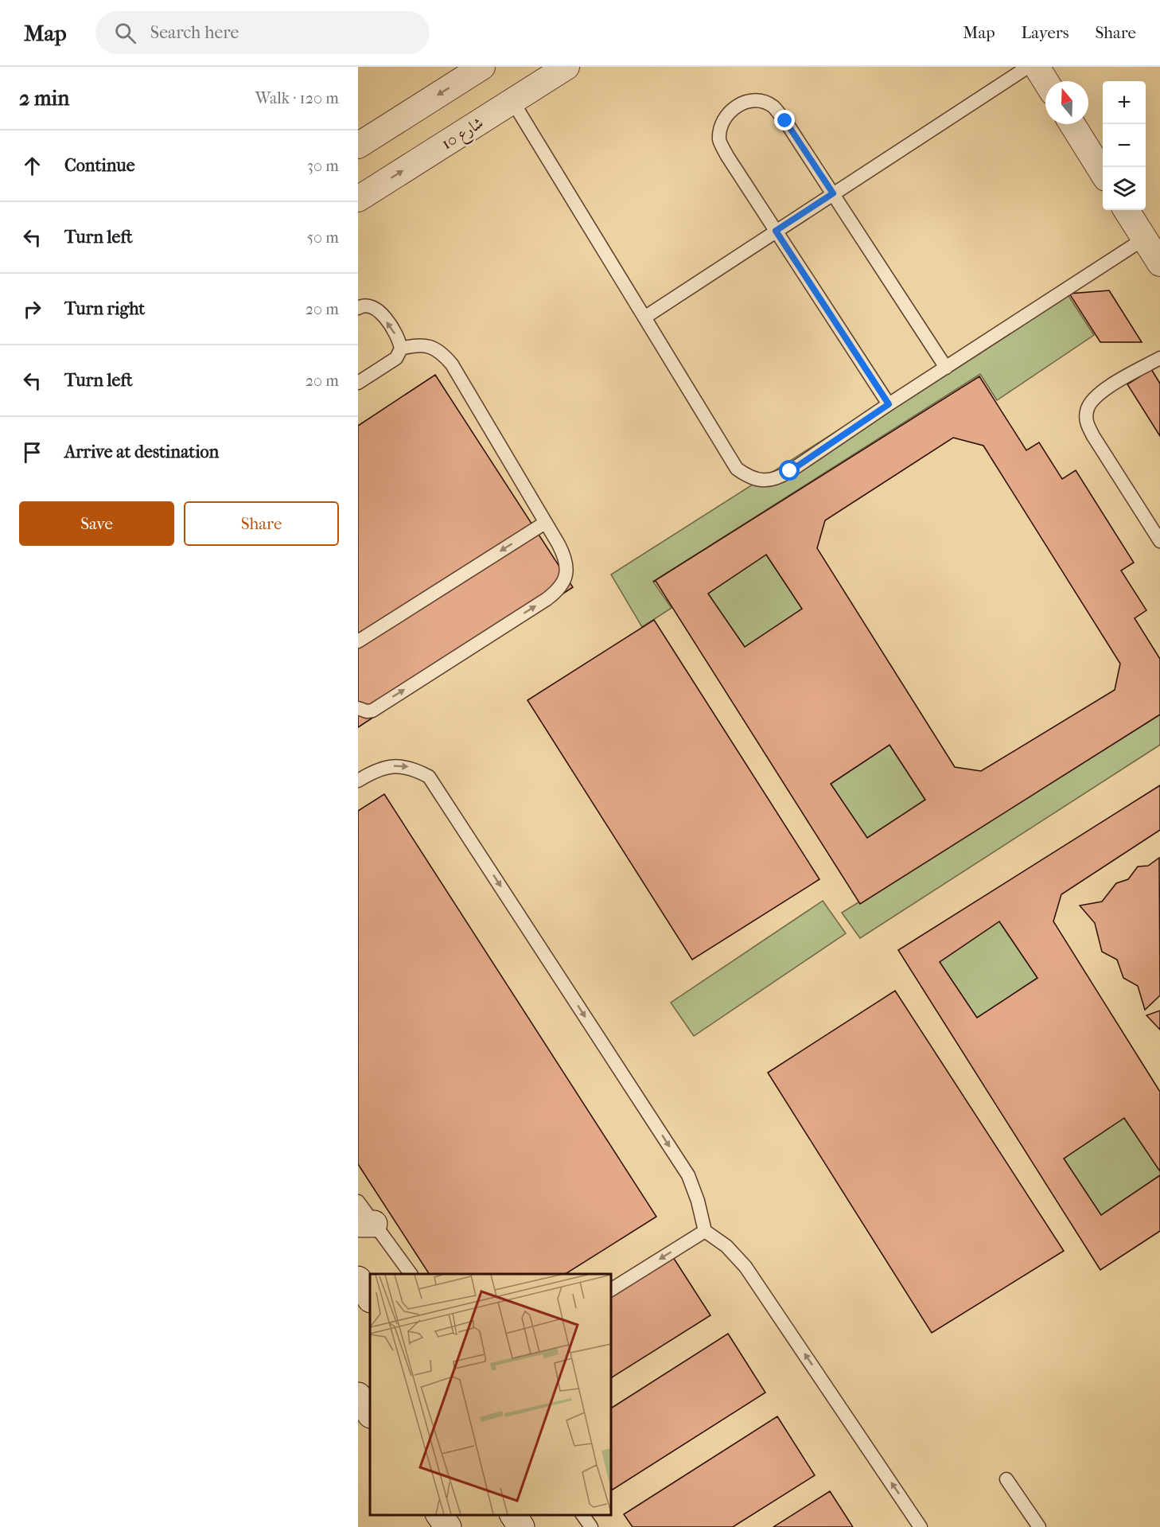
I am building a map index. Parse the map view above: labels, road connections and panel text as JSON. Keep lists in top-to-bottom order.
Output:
{
  "streets": {
    "street": ["شارع 10"]
  },
  "north": "top",
  "page": {
    "header": "Map",
    "search": "Search here",
    "nav": ["Map", "Layers", "Share"],
    "heading": ["2 min", "Walk · 120 m"],
    "map_buttons": ["+", "−"],
    "list": [
      ["Continue", "30 m"],
      ["Turn left", "50 m"],
      ["Turn right", "20 m"],
      ["Turn left", "20 m"],
      "Arrive at destination"
    ],
    "buttons": ["Save", "Share"]
  }
}
